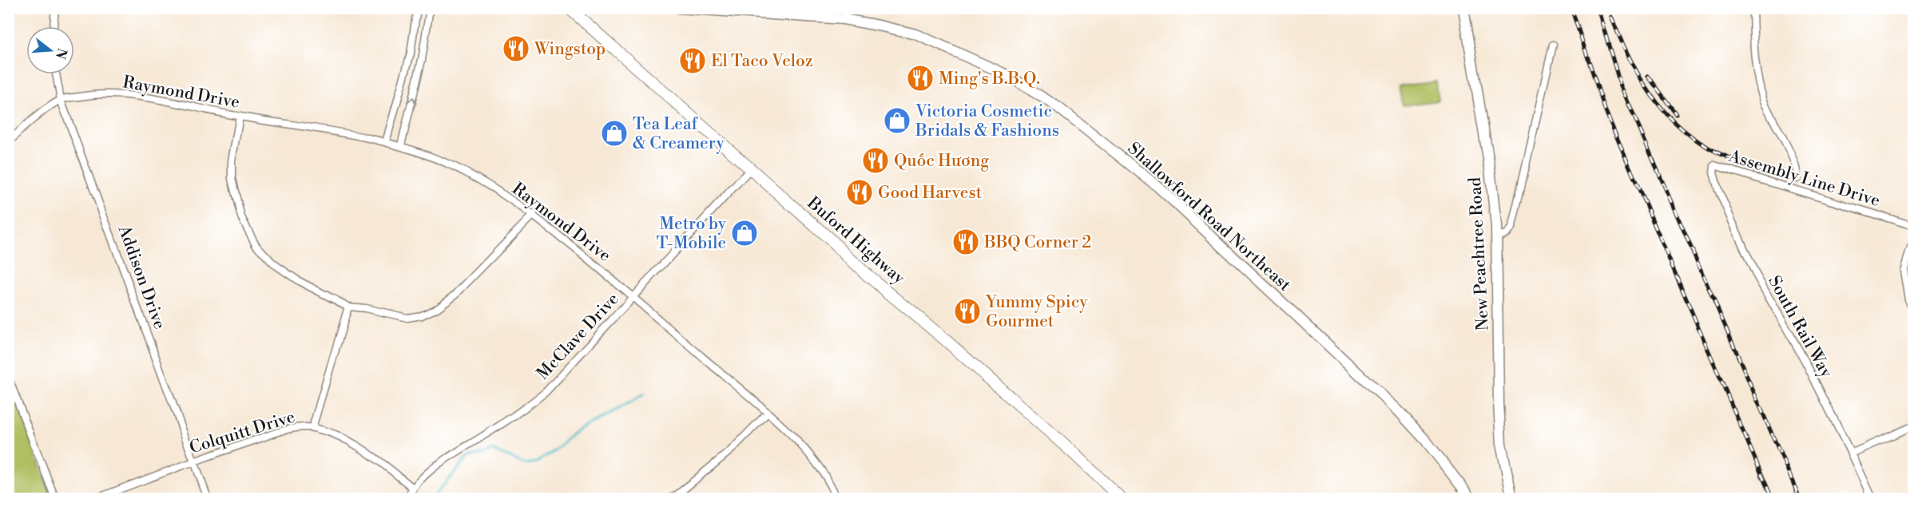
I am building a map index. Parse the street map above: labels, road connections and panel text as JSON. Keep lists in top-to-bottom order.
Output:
{
  "streets": {
    "main road": ["Buford Highway"],
    "street": [
      "Raymond Drive",
      "Assembly Line Drive",
      "Shallowford Road Northeast",
      "New Peachtree Road",
      "Addison Drive",
      "South Rail Way",
      "McClave Drive",
      "Colquitt Drive"
    ]
  },
  "crossings": [
    ["Raymond Drive", "Addison Drive"],
    ["Raymond Drive", "McClave Drive"],
    ["Assembly Line Drive", "South Rail Way"],
    ["Buford Highway", "McClave Drive"],
    ["Addison Drive", "Colquitt Drive"],
    ["McClave Drive", "Colquitt Drive"]
  ],
  "places": {
    "restaurant": [
      "Wingstop",
      "El Taco Veloz",
      "Ming's B.B.Q.",
      "Quốc Hương",
      "Good Harvest",
      "BBQ Corner 2",
      "Yummy Spicy Gourmet"
    ],
    "shop": ["Victoria Cosmetic Bridals & Fashions", "Tea Leaf & Creamery", "Metro by T-Mobile"]
  },
  "north": "right"
}
